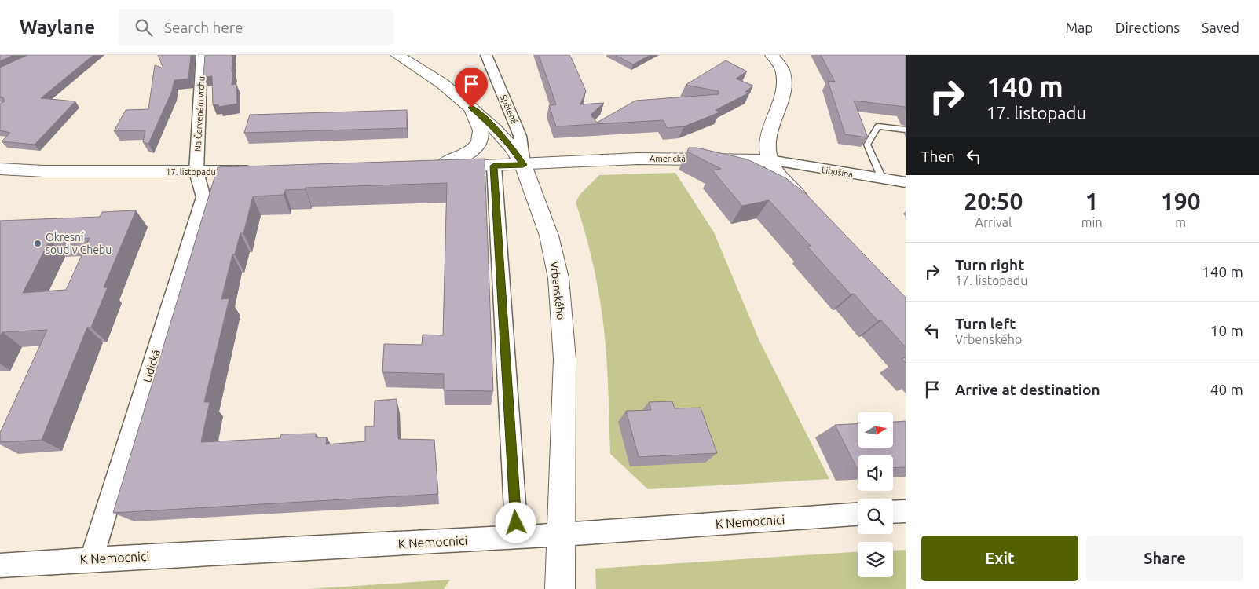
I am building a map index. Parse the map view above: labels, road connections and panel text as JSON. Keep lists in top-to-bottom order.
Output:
{
  "streets": {
    "street": [
      "Spálená",
      "Na Červeném vrchu",
      "Americká",
      "17. listopadu",
      "Libušina",
      "Vrbenského",
      "Lidická",
      "K Nemocnici"
    ]
  },
  "crossings": [
    ["Spálená", "Americká"],
    ["Spálená", "Vrbenského"],
    ["Na Červeném vrchu", "17. listopadu"],
    ["Na Červeném vrchu", "Lidická"],
    ["Americká", "Libušina"],
    ["Americká", "Vrbenského"],
    ["17. listopadu", "Lidická"],
    ["Vrbenského", "K Nemocnici"],
    ["Lidická", "K Nemocnici"]
  ],
  "places": ["Okresní soud v Chebu"],
  "north": "right",
  "page": {
    "header": "Waylane",
    "search": "Search here",
    "nav": ["Map", "Directions", "Saved"],
    "turn": ["140 m", "17. listopadu"],
    "then": "Then",
    "eta": [
      "20:50",
      "Arrival",
      "1",
      "min",
      "190",
      "m"
    ],
    "list": [
      {
        "name": "Turn right",
        "note": "17. listopadu",
        "value": "140 m"
      },
      {
        "name": "Turn left",
        "note": "Vrbenského",
        "value": "10 m"
      },
      {
        "name": "Arrive at destination",
        "value": "40 m"
      }
    ],
    "buttons": ["Exit", "Share"]
  }
}
